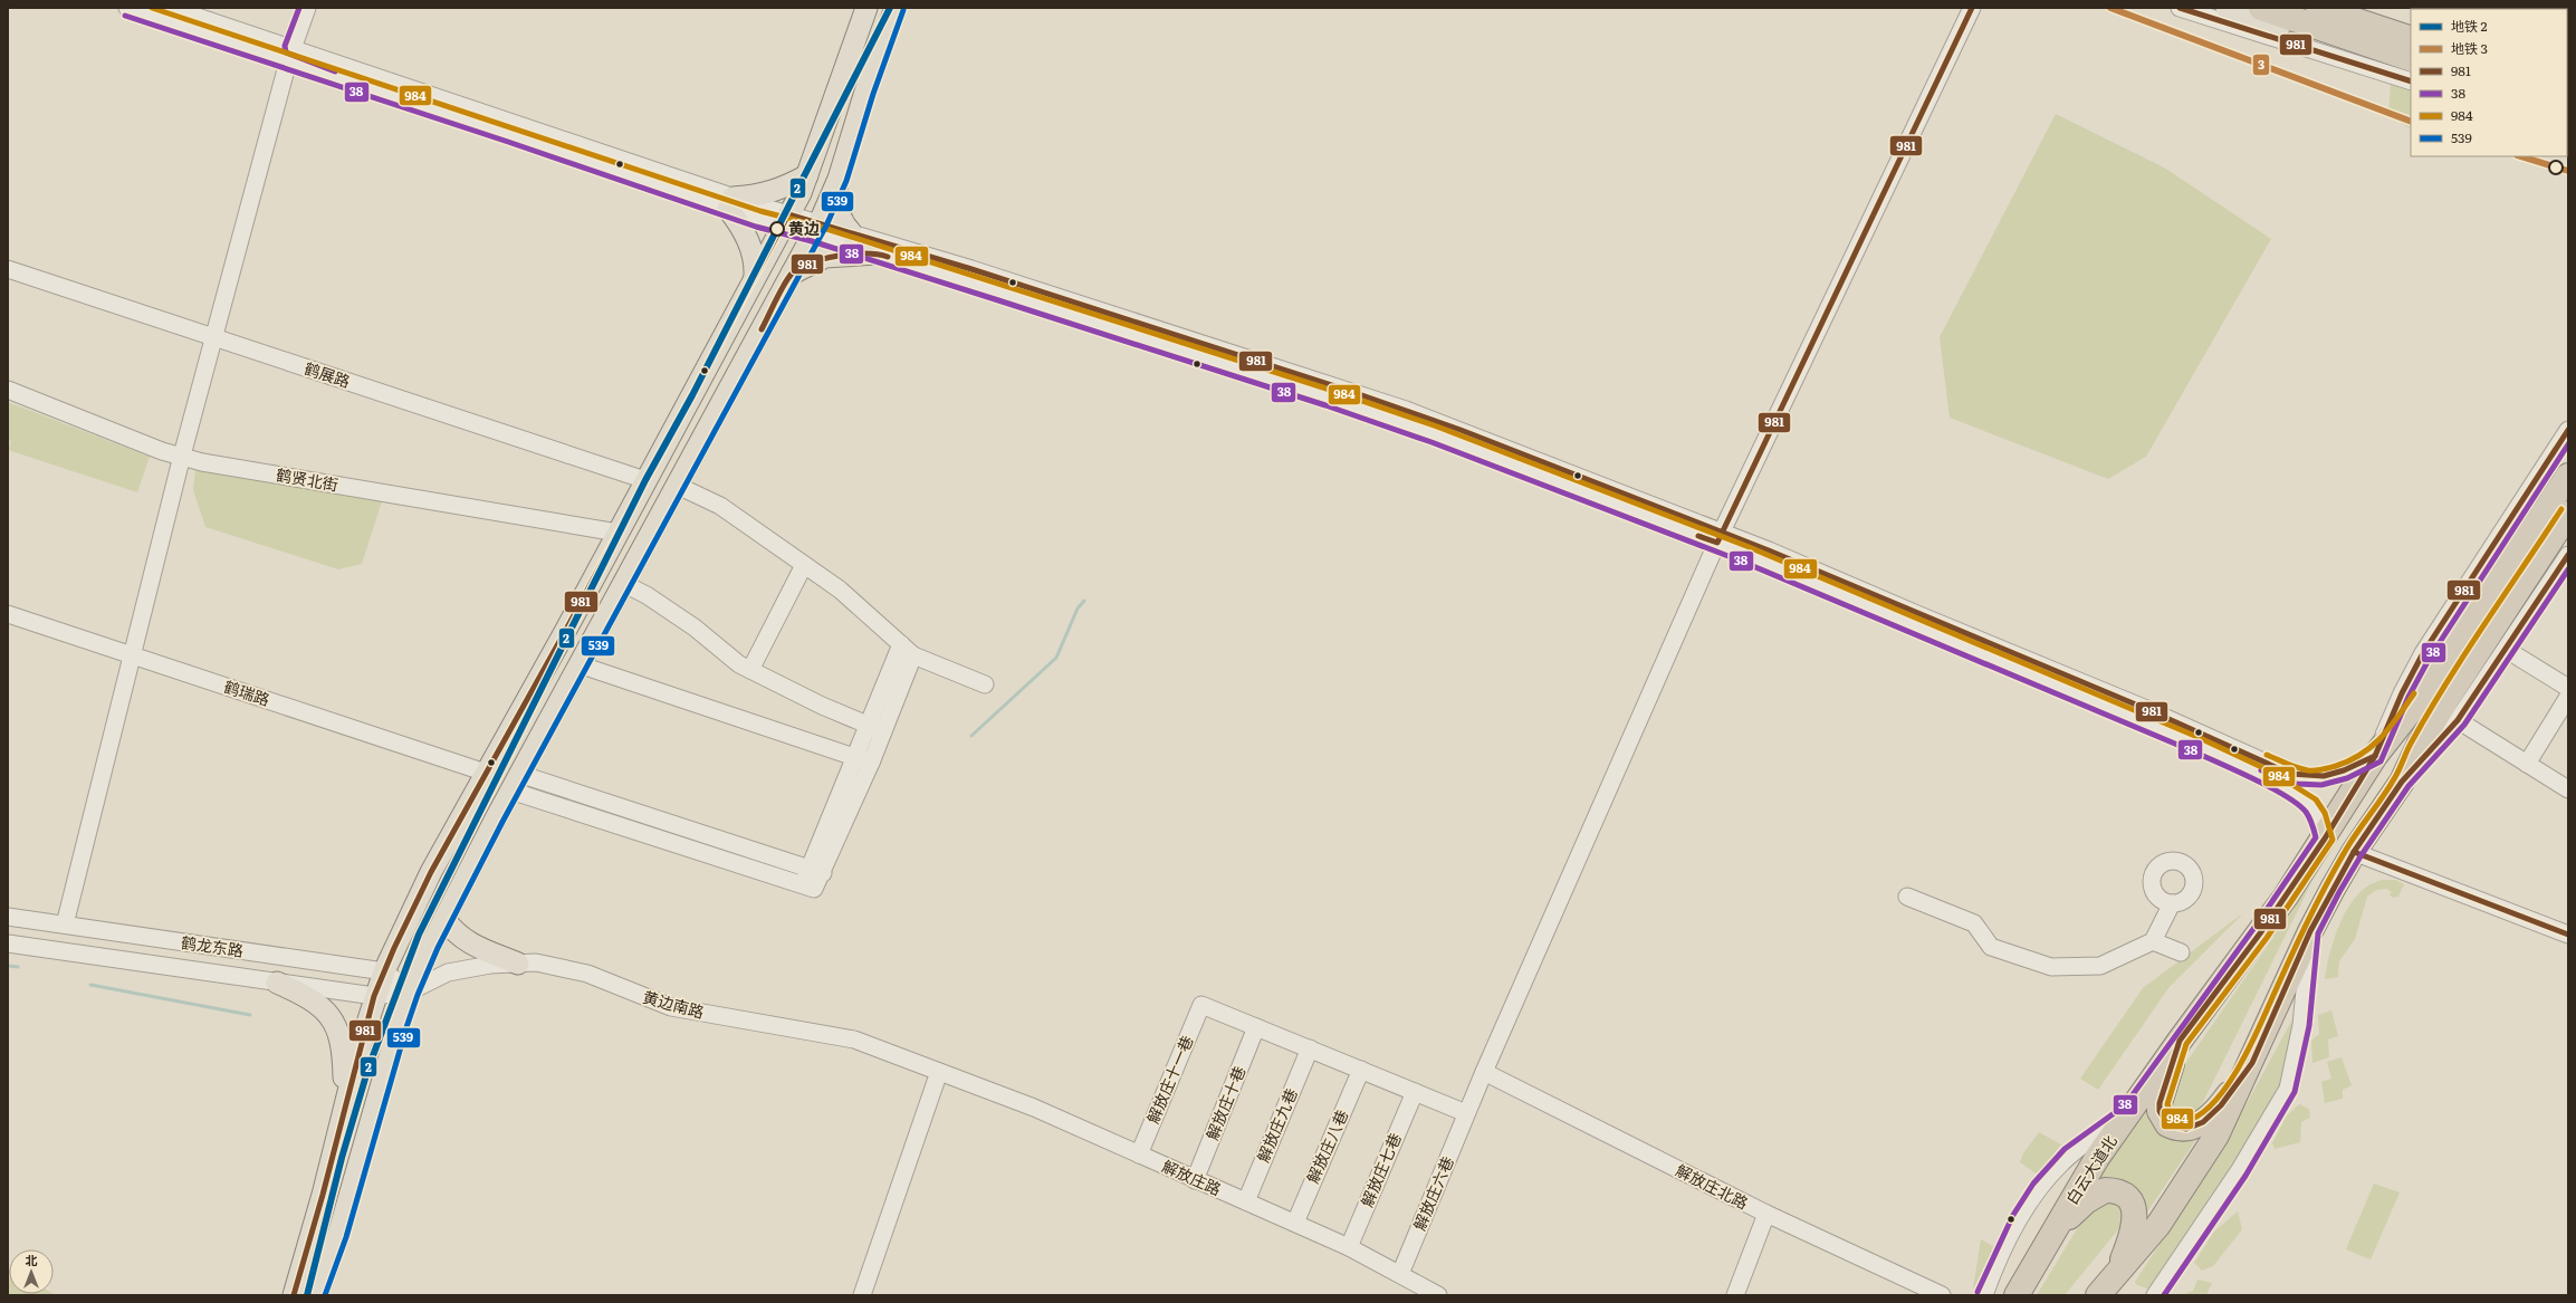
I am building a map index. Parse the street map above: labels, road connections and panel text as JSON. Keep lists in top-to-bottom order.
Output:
{
  "streets": {
    "highway": ["白云大道北"],
    "street": [
      "鹤展路",
      "鹤贤北街",
      "鹤瑞路",
      "鹤龙东路",
      "黄边南路",
      "解放庄十一巷",
      "解放庄十巷",
      "解放庄九巷",
      "解放庄八巷",
      "解放庄七巷",
      "解放庄路",
      "解放庄北路",
      "解放庄六巷"
    ]
  },
  "crossings": [
    ["鹤龙东路", "黄边南路"],
    ["黄边南路", "解放庄路"],
    ["解放庄十一巷", "解放庄十巷"],
    ["解放庄十一巷", "解放庄路"],
    ["解放庄十巷", "解放庄路"],
    ["解放庄九巷", "解放庄路"],
    ["解放庄八巷", "解放庄路"],
    ["解放庄七巷", "解放庄路"],
    ["解放庄路", "解放庄六巷"],
    ["解放庄北路", "解放庄六巷"]
  ],
  "places": ["黄边"],
  "lines": [
    "metro line 2",
    "metro line 3",
    "transit line 981",
    "transit line 38",
    "transit line 984",
    "transit line 539"
  ],
  "legend": [
    "地铁 2",
    "地铁 3",
    "981",
    "38",
    "984",
    "539"
  ],
  "north": "top"
}
